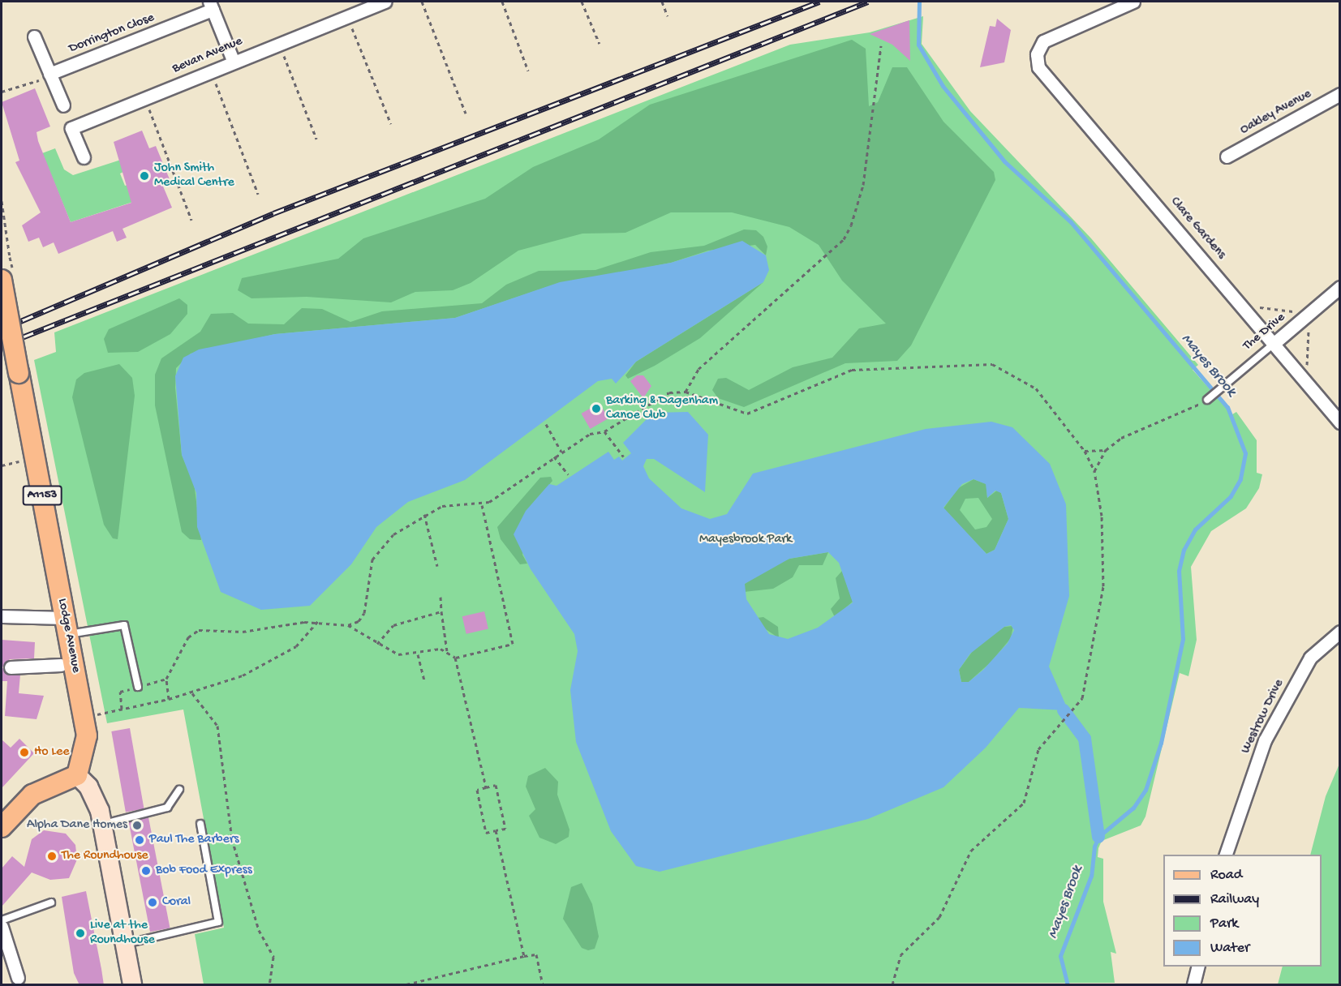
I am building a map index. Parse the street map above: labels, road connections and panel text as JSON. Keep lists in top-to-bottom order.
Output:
{
  "streets": {
    "main road": ["A1153", "Lodge Avenue"],
    "street": [
      "Dorrington Close",
      "Bevan Avenue",
      "Oakley Avenue",
      "Clare Gardens",
      "The Drive",
      "Westrow Drive"
    ]
  },
  "crossings": [
    ["Clare Gardens", "The Drive"]
  ],
  "water": ["Mayes Brook"],
  "parks": ["Mayesbrook Park"],
  "places": [
    "John Smith Medical Centre",
    "Barking & Dagenham Canoe Club",
    "Ho Lee",
    "Alpha Dane Homes",
    "Paul The Barbers",
    "The Roundhouse",
    "Bob Food Express",
    "Coral",
    "Live at the Roundhouse"
  ],
  "legend": [
    "Road",
    "Railway",
    "Park",
    "Water"
  ]
}
